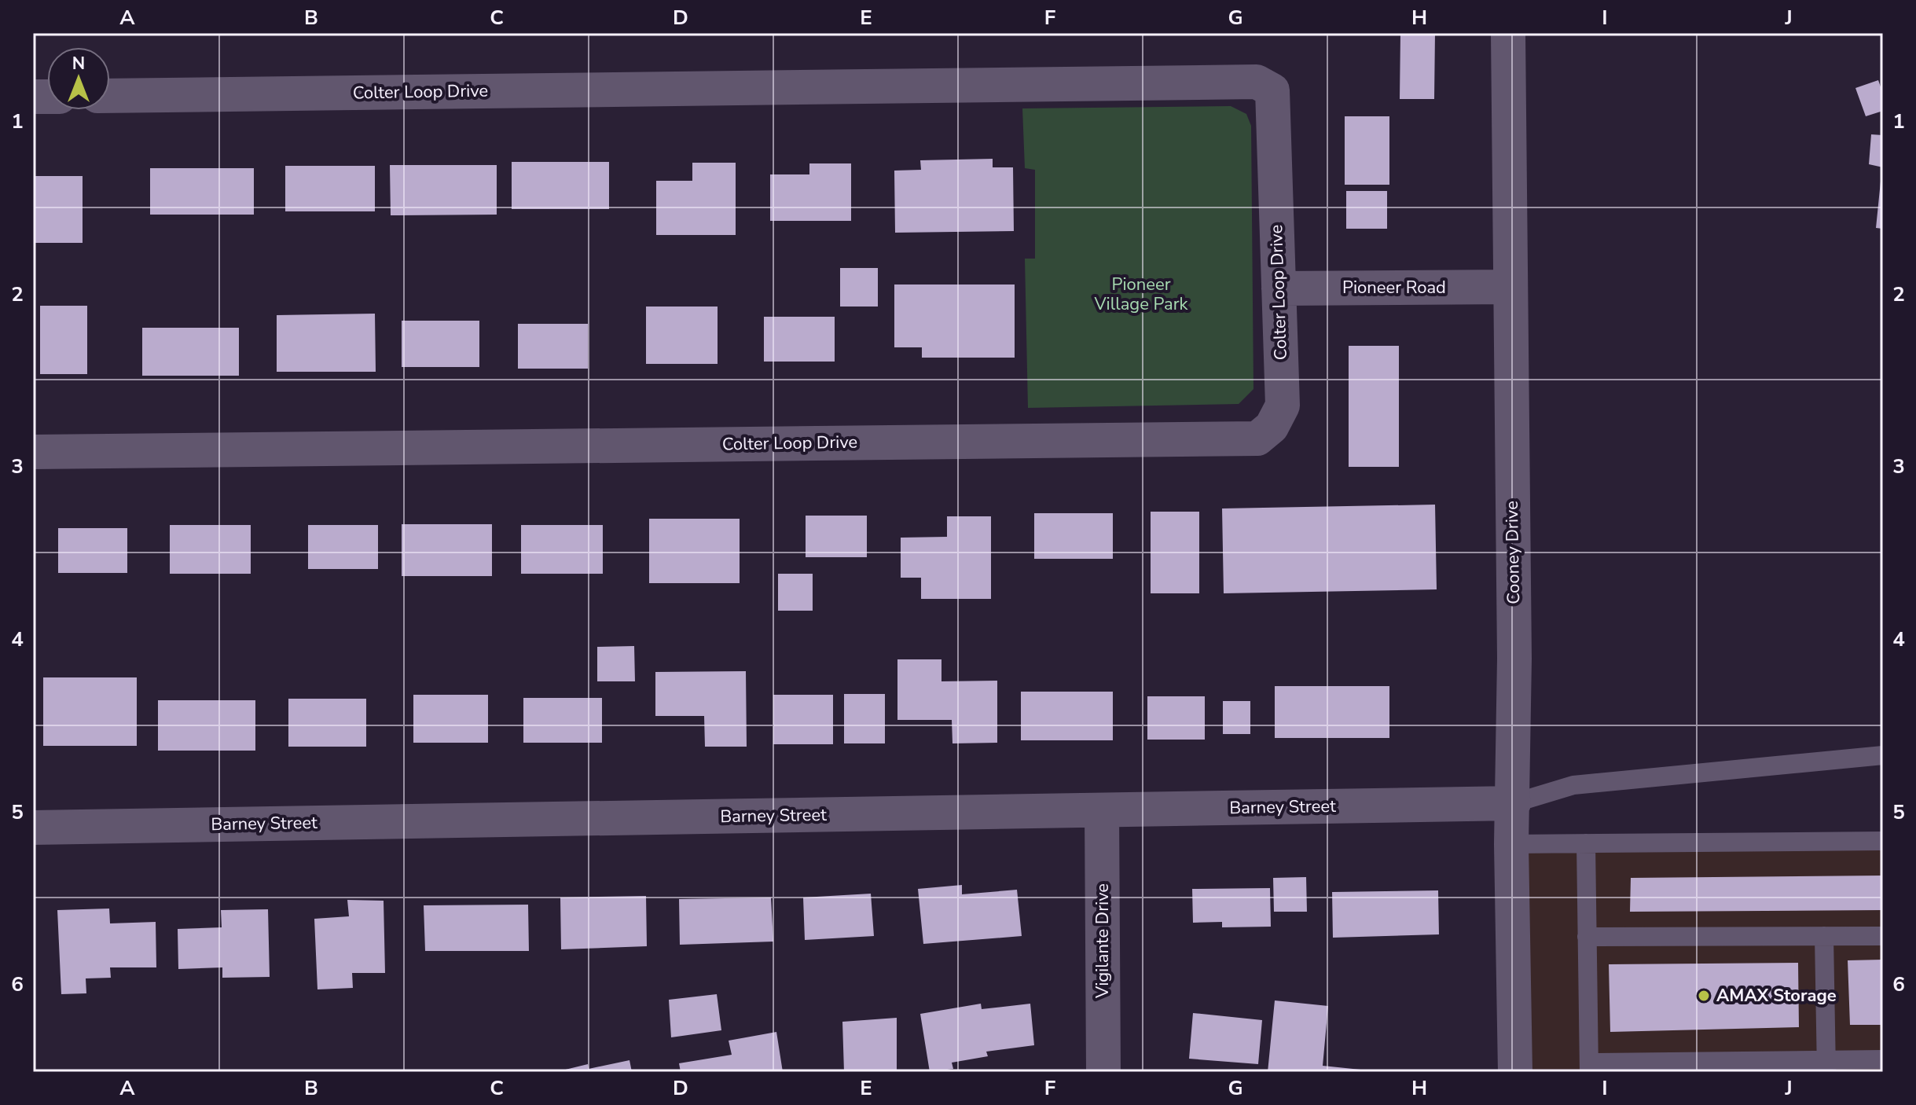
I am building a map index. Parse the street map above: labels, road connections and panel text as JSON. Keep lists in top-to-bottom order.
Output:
{
  "streets": {
    "street": [
      "Colter Loop Drive",
      "Pioneer Road",
      "Cooney Drive",
      "Barney Street",
      "Vigilante Drive"
    ]
  },
  "crossings": [
    ["Colter Loop Drive", "Pioneer Road"],
    ["Pioneer Road", "Cooney Drive"],
    ["Cooney Drive", "Barney Street"],
    ["Barney Street", "Vigilante Drive"]
  ],
  "parks": ["Pioneer Village Park"],
  "places": ["AMAX Storage"],
  "north": "top",
  "grid": {
    "columns": [
      "A",
      "B",
      "C",
      "D",
      "E",
      "F",
      "G",
      "H",
      "I",
      "J"
    ],
    "rows": [
      "1",
      "2",
      "3",
      "4",
      "5",
      "6"
    ]
  }
}
